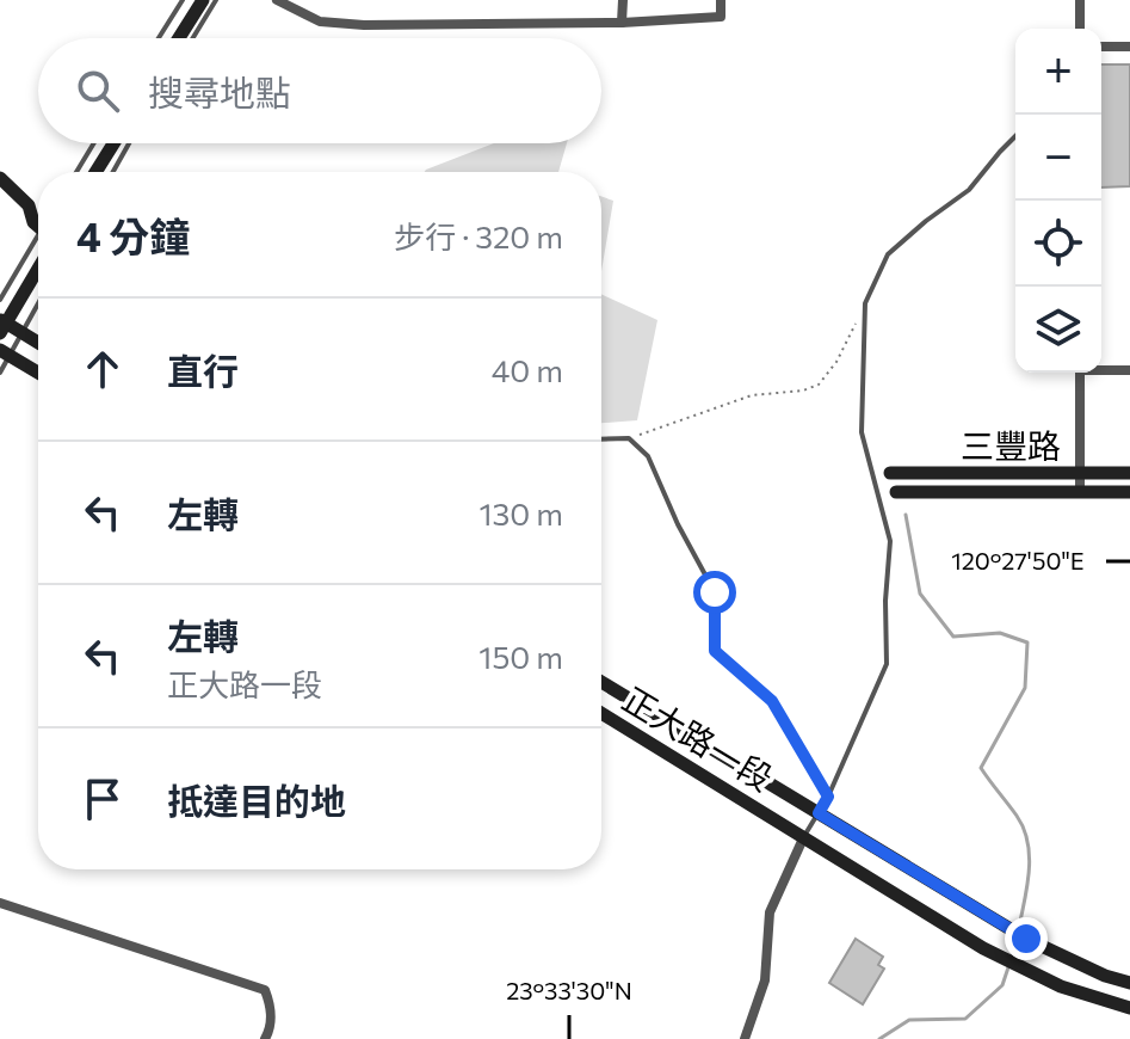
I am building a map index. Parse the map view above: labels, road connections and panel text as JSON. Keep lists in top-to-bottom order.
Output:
{
  "streets": {
    "main road": ["三豐路", "正大路一段"]
  },
  "page": {
    "map_buttons": ["+", "−"],
    "search": "搜尋地點",
    "heading": ["4 分鐘", "步行 · 320 m"],
    "list": [
      ["直行", "40 m"],
      ["左轉", "130 m"],
      ["左轉", "正大路一段", "150 m"],
      "抵達目的地"
    ]
  },
  "coordinates": ["120°27'50\"E", "23°33'30\"N"]
}
